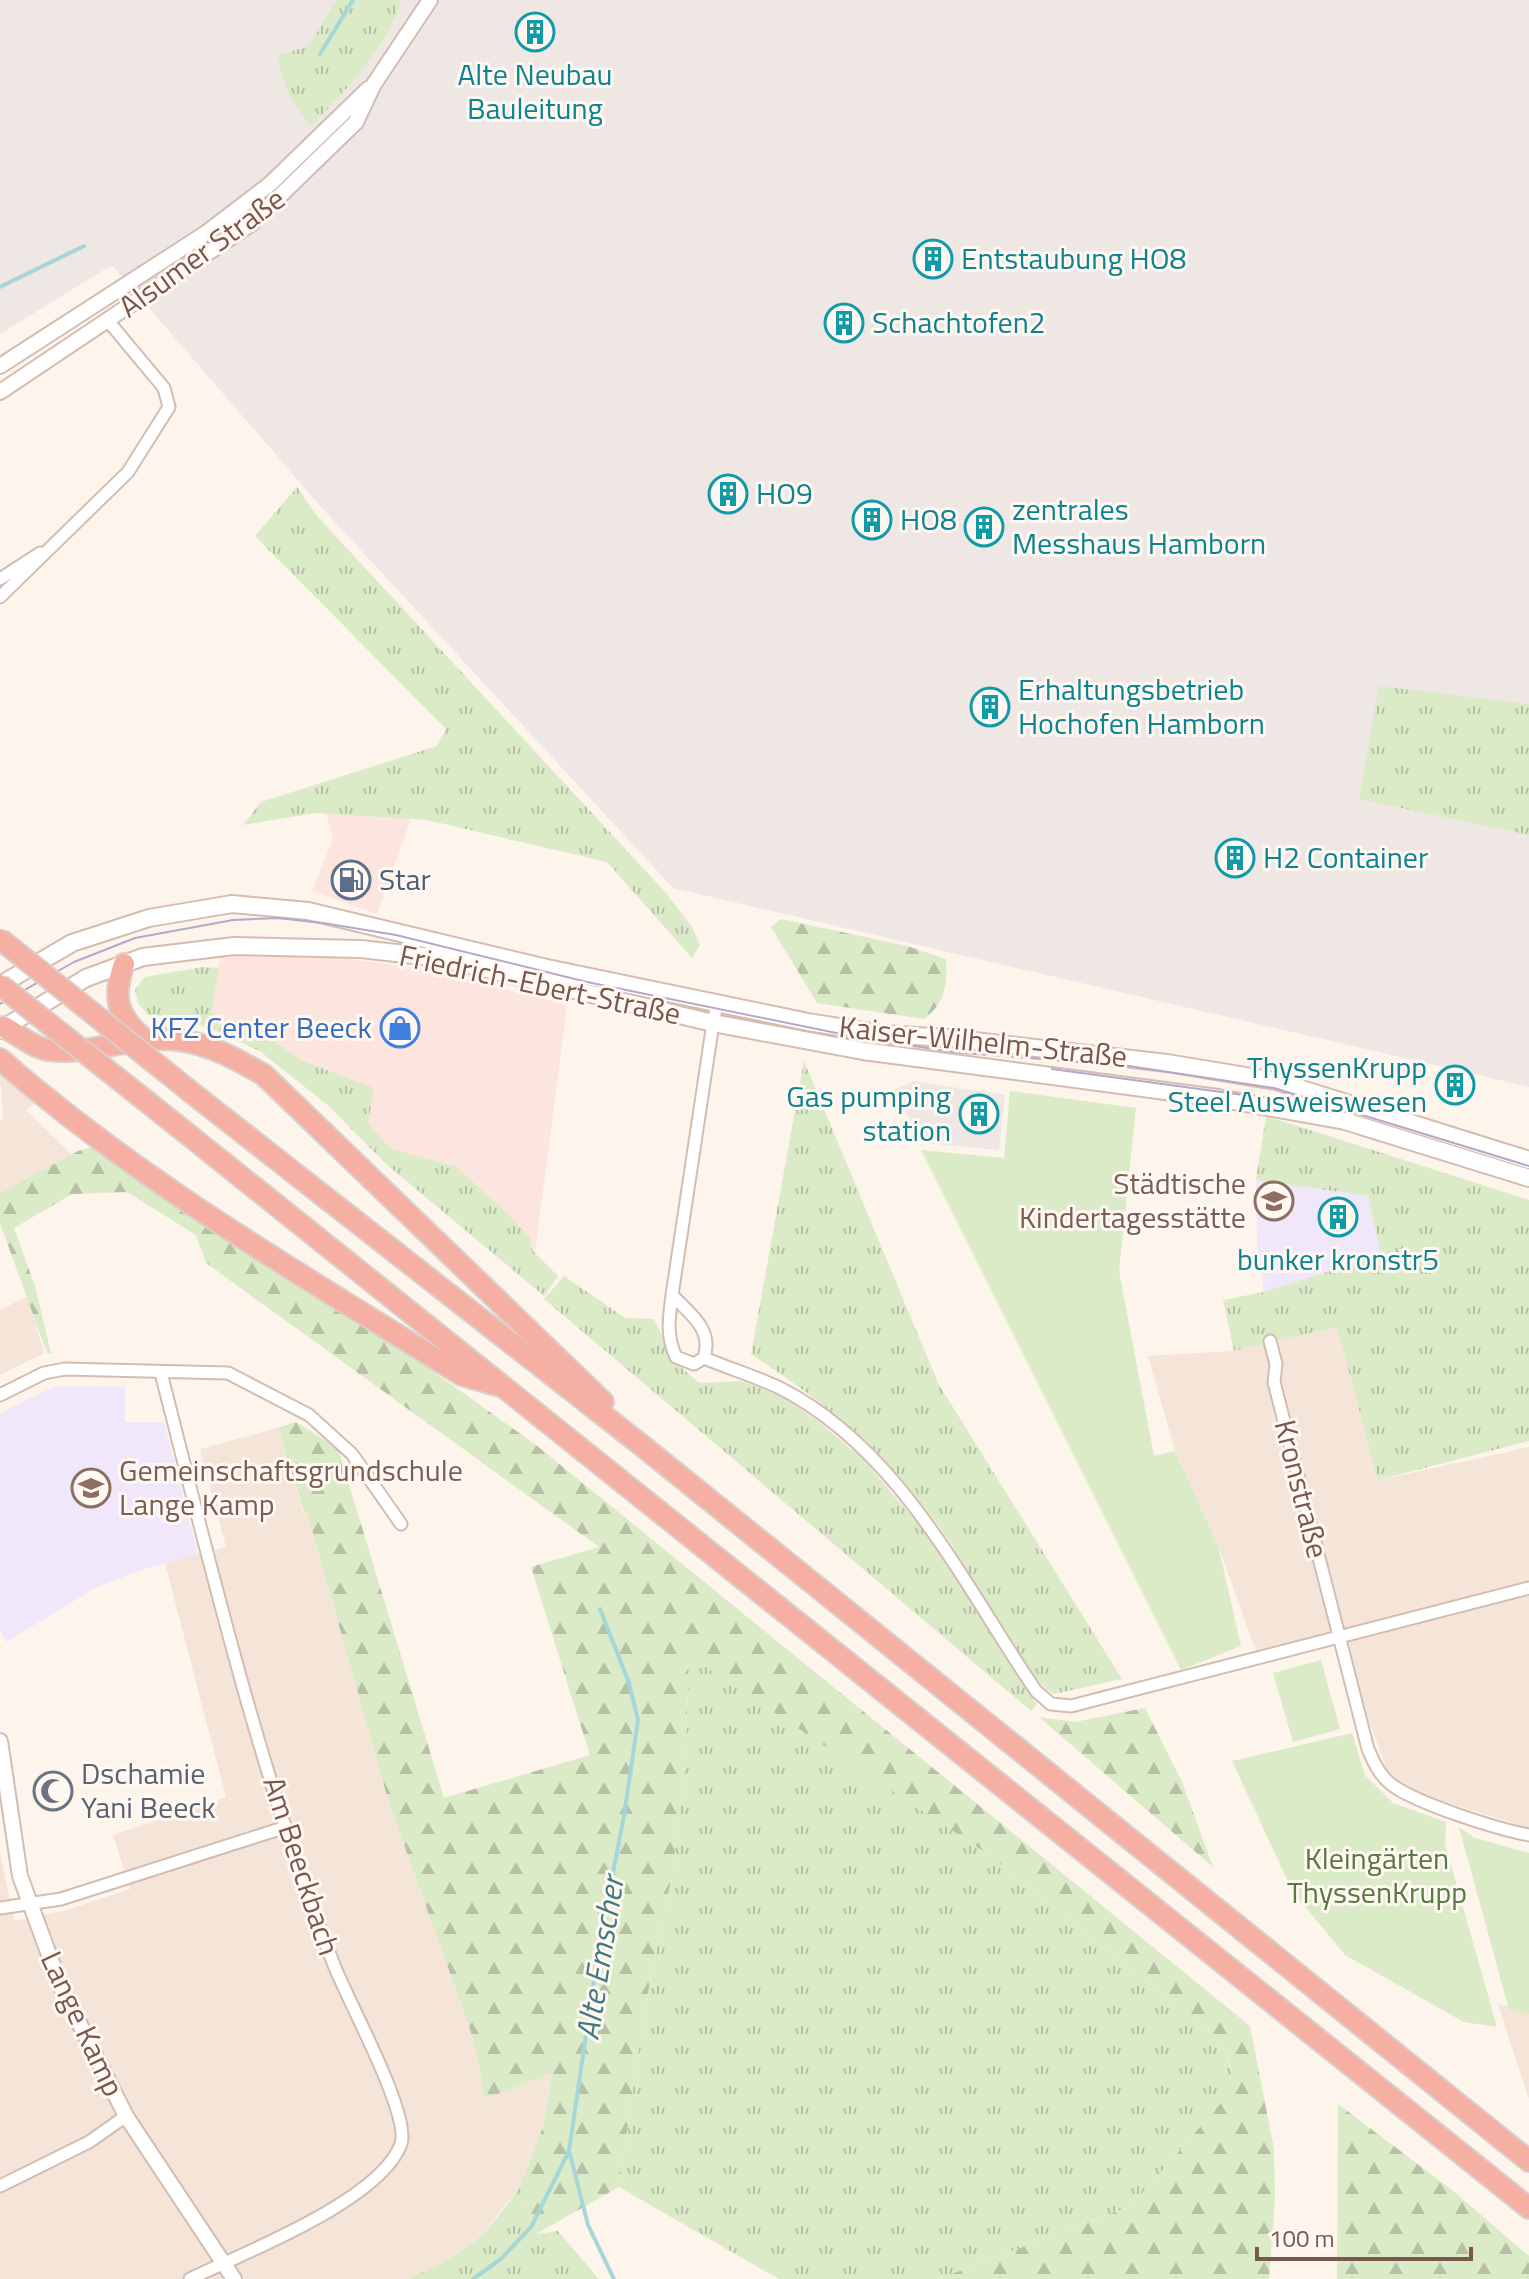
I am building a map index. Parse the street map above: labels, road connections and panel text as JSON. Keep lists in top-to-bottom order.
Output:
{
  "streets": {
    "main road": ["Friedrich-Ebert-Straße", "Kaiser-Wilhelm-Straße"],
    "street": [
      "Alsumer Straße",
      "Kronstraße",
      "Am Beeckbach",
      "Lange Kamp"
    ]
  },
  "crossings": [
    ["Friedrich-Ebert-Straße", "Kaiser-Wilhelm-Straße"],
    ["Am Beeckbach", "Lange Kamp"]
  ],
  "water": ["Alte Emscher"],
  "parks": ["Kleingärten ThyssenKrupp"],
  "places": {
    "building": [
      "Alte Neubau Bauleitung",
      "Entstaubung HO8",
      "Schachtofen2",
      "HO9",
      "HO8",
      "zentrales Messhaus Hamborn",
      "Erhaltungsbetrieb Hochofen Hamborn",
      "H2 Container",
      "ThyssenKrupp Steel Ausweiswesen",
      "Gas pumping station",
      "bunker kronstr5"
    ],
    "fuel station": ["Star"],
    "shop": ["KFZ Center Beeck"],
    "school or university": ["Städtische Kindertagesstätte", "Gemeinschaftsgrundschule Lange Kamp"],
    "mosque": ["Dschamie Yani Beeck"]
  },
  "scale_bar": "100 m"
}
